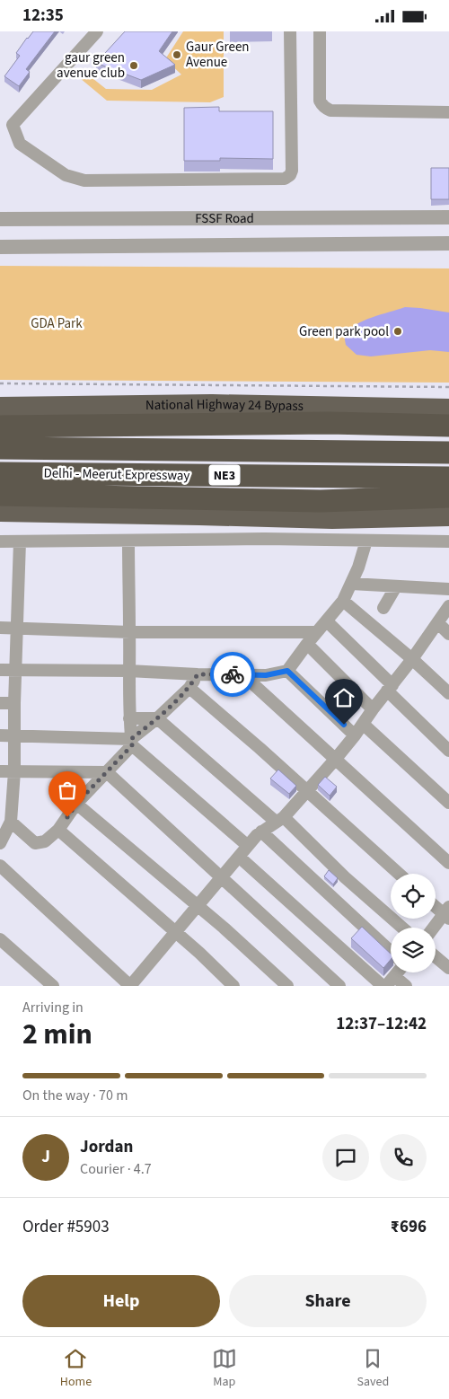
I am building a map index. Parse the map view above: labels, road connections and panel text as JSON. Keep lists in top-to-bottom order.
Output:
{
  "streets": {
    "highway": ["National Highway 24 Bypass", "Delhi - Meerut Expressway", "NE3"],
    "street": ["FSSF Road"]
  },
  "parks": ["GDA Park"],
  "places": ["Gaur Green Avenue", "gaur green avenue club", "Green park pool"],
  "page": {
    "status": "12:35",
    "heading": ["2 min", "Arriving in", "12:37–12:42"],
    "panel": [
      "Jordan",
      "Courier · 4.7",
      "Order #5903",
      "₹696"
    ],
    "bar": "On the way · 70 m",
    "round": "J",
    "buttons": ["Help", "Share"],
    "tabs": ["Home", "Map", "Saved"]
  }
}
